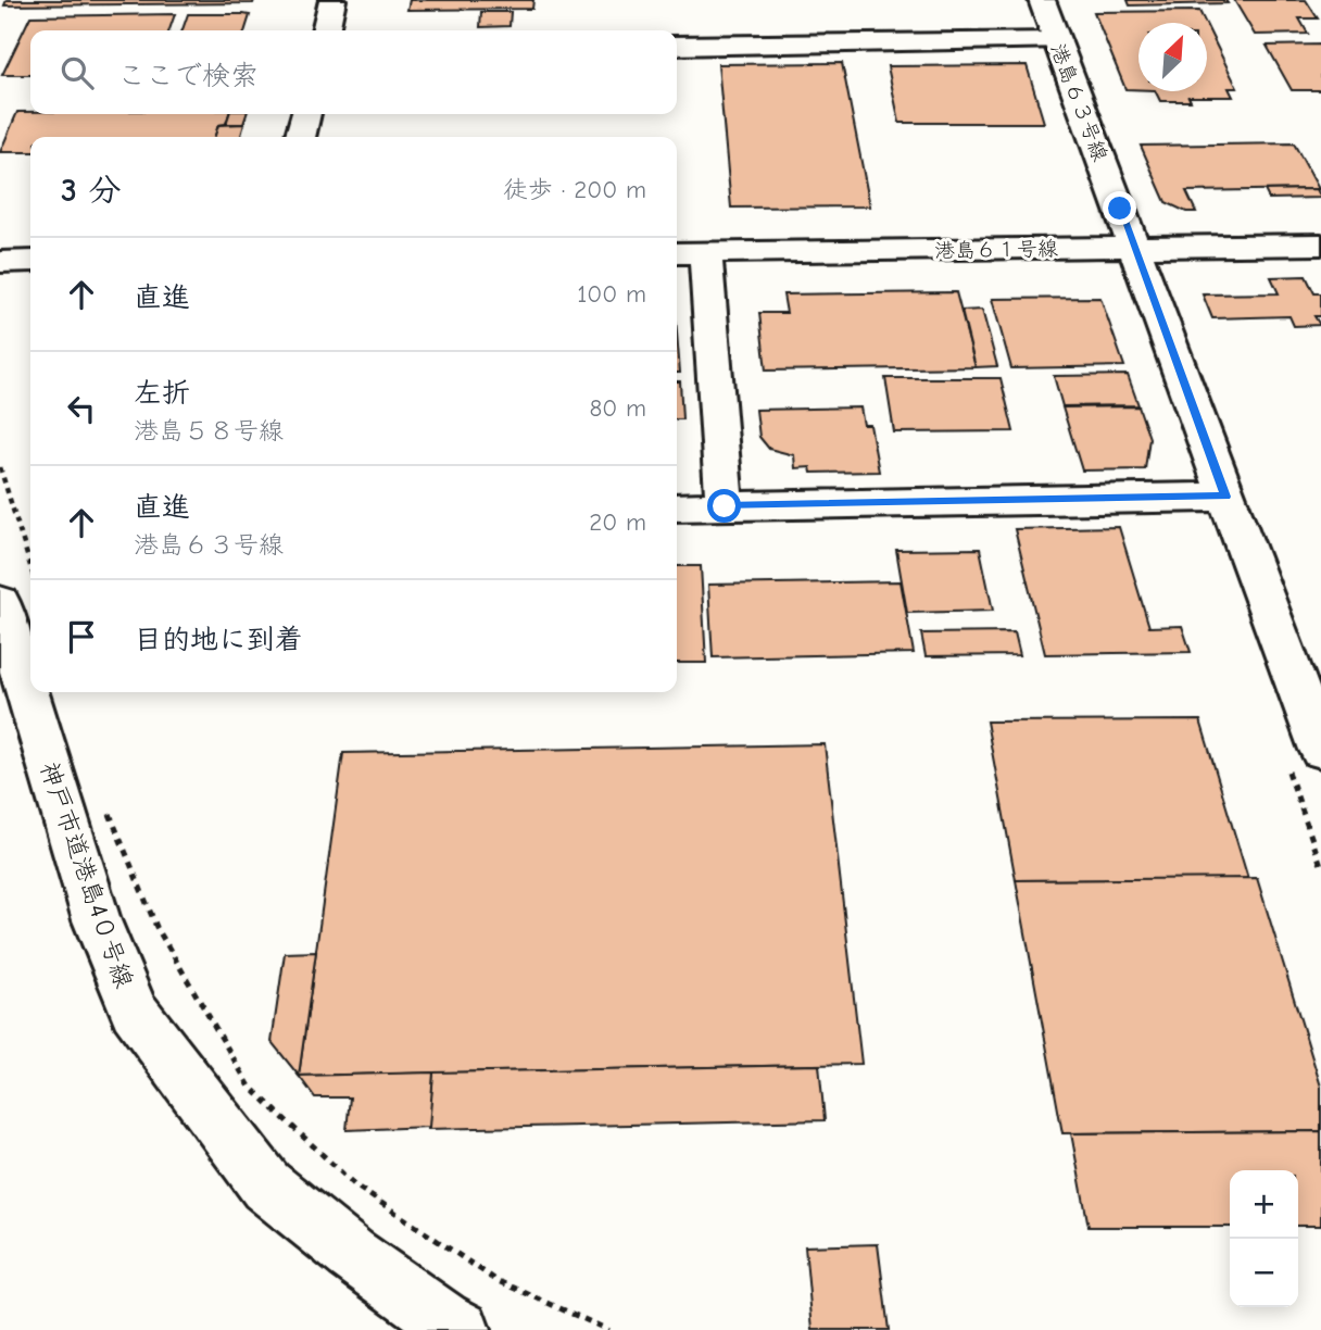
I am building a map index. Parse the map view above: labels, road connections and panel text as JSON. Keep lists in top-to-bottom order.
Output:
{
  "streets": {
    "street": ["港島６３号線", "港島６１号線", "神戸市道港島4０号線"]
  },
  "crossings": [
    ["港島６３号線", "港島６１号線"]
  ],
  "north": "top right",
  "page": {
    "search": "ここで検索",
    "heading": ["3 分", "徒歩 · 200 m"],
    "list": [
      ["直進", "100 m"],
      ["左折", "港島５８号線", "80 m"],
      ["直進", "港島６３号線", "20 m"],
      "目的地に到着"
    ],
    "map_buttons": ["+", "−"]
  }
}
